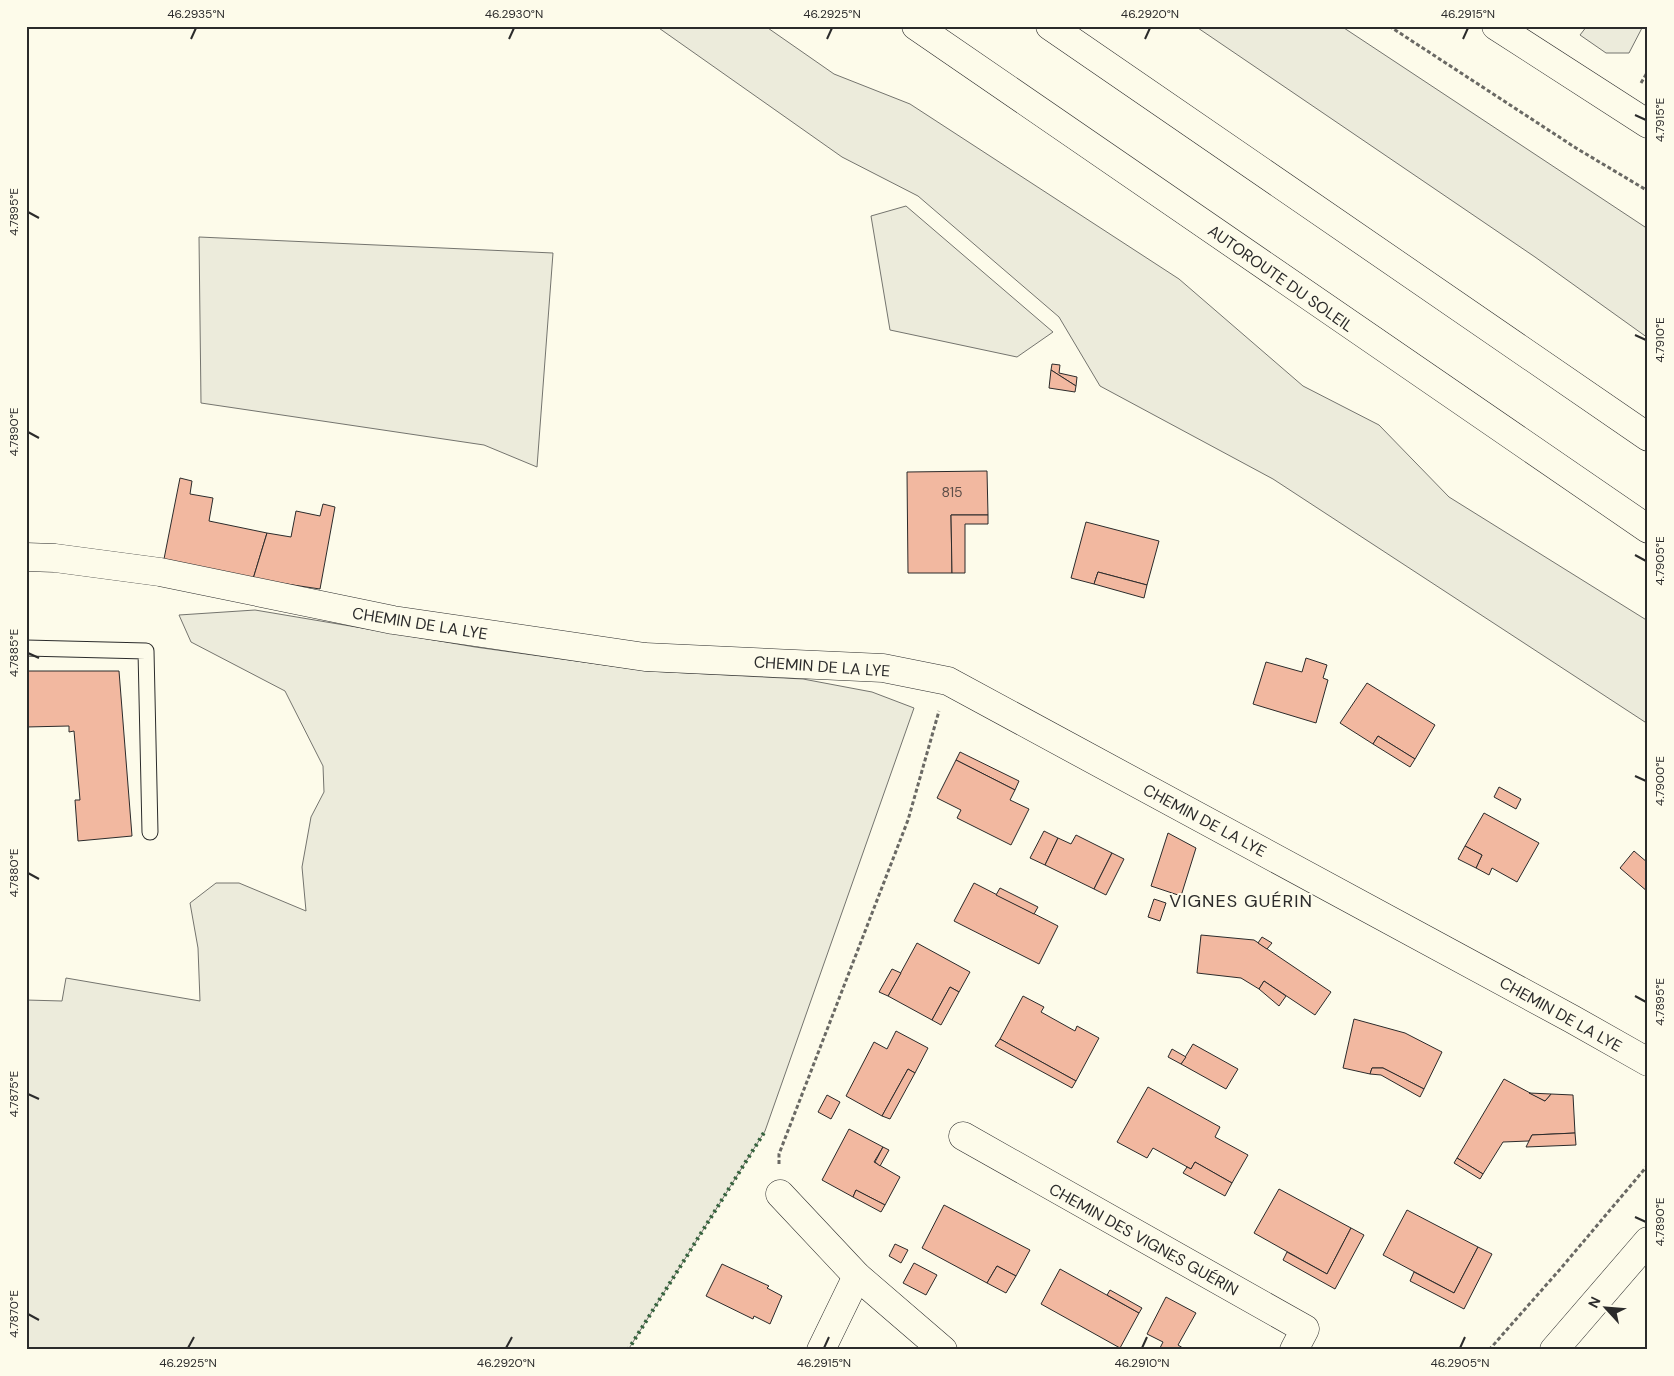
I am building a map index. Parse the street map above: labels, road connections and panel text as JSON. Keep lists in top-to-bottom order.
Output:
{
  "streets": {
    "main road": ["AUTOROUTE DU SOLEIL", "CHEMIN DE LA LYE", "CHEMIN DES VIGNES GUÉRIN"]
  },
  "districts": ["VIGNES GUÉRIN"],
  "house_numbers": ["815"],
  "north": "top left",
  "coordinates": [
    "46.2935°N",
    "46.2930°N",
    "46.2925°N",
    "46.2920°N",
    "46.2915°N",
    "4.7915°E",
    "4.7895°E",
    "4.7910°E",
    "4.7890°E",
    "4.7905°E",
    "4.7885°E",
    "4.7900°E",
    "4.7880°E",
    "4.7875°E",
    "4.7870°E",
    "46.2910°N",
    "46.2905°N"
  ]
}
